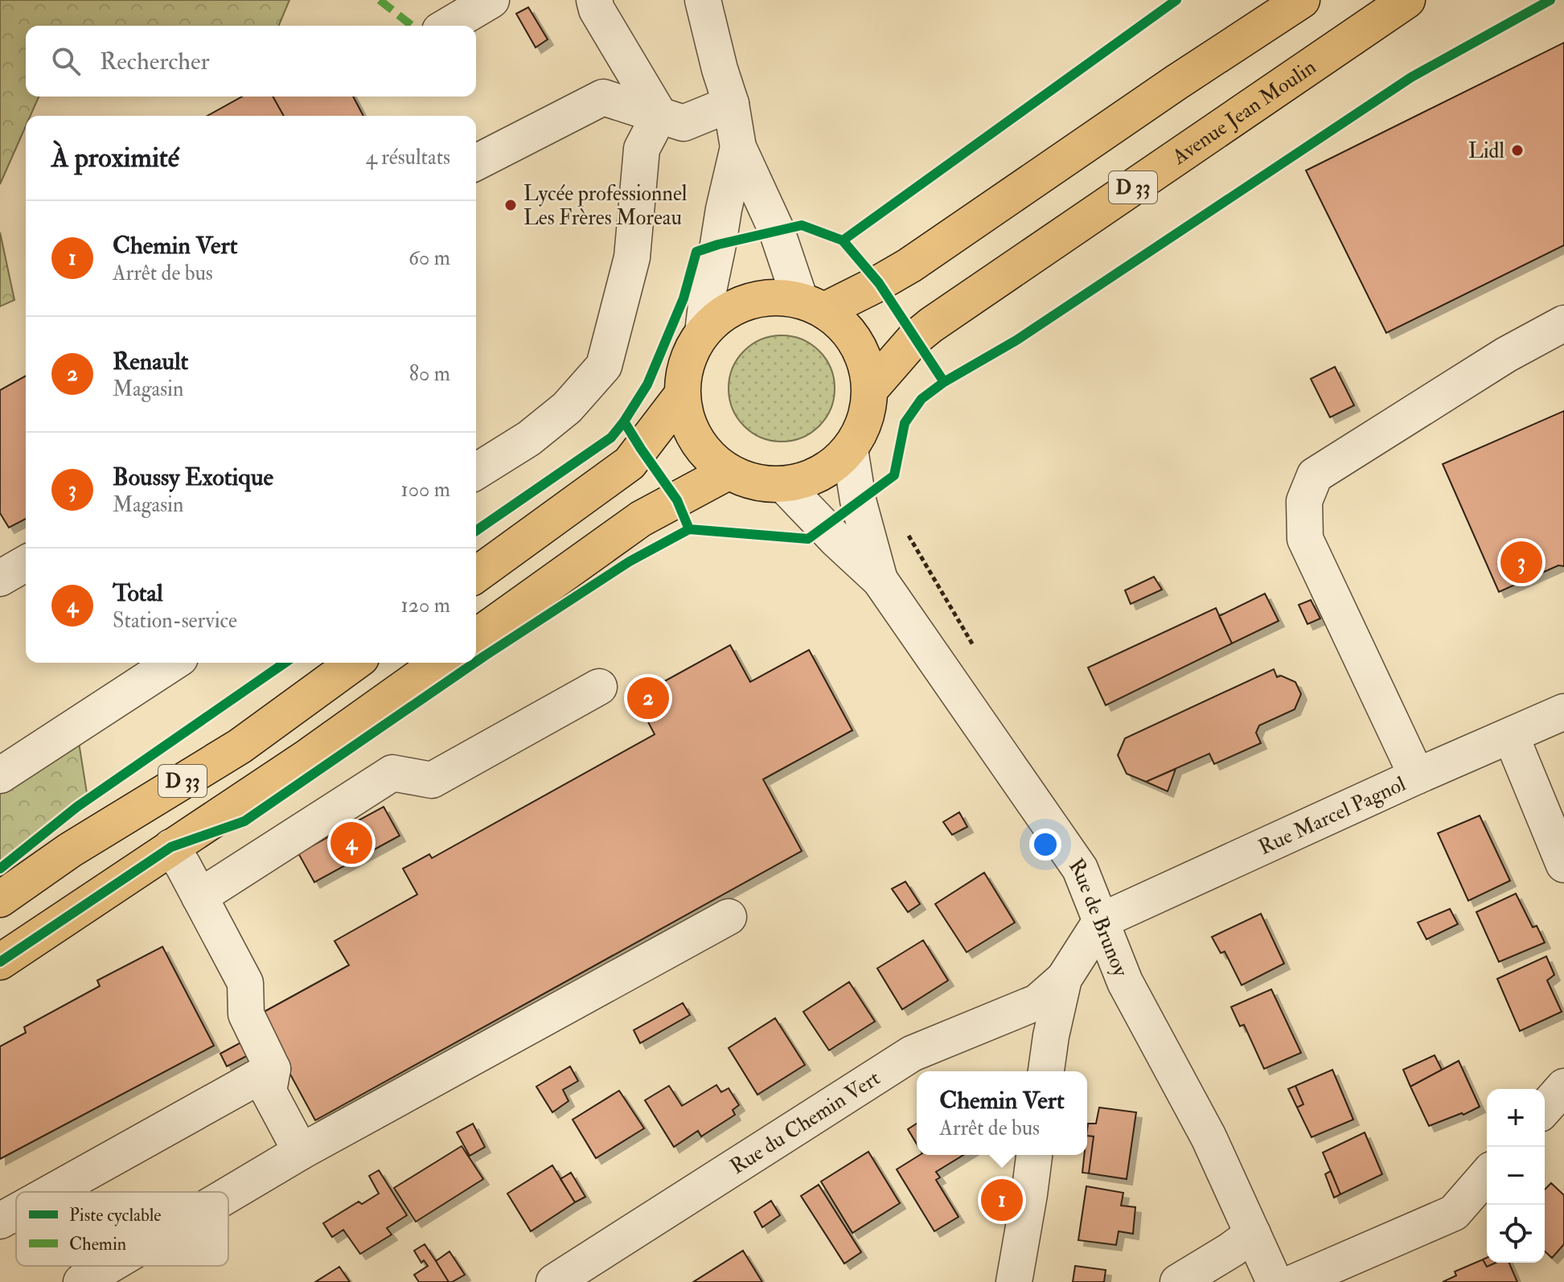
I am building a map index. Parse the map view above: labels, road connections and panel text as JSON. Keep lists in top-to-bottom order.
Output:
{
  "streets": {
    "main road": ["Avenue Jean Moulin", "D 33"],
    "street": ["Rue Marcel Pagnol", "Rue de Brunoy", "Rue du Chemin Vert"]
  },
  "crossings": [
    ["Avenue Jean Moulin", "Rue de Brunoy"],
    ["Rue Marcel Pagnol", "Rue de Brunoy"]
  ],
  "places": ["Lidl", "Lycée professionnel Les Frères Moreau"],
  "legend": ["Piste cyclable", "Chemin"],
  "page": {
    "search": "Rechercher",
    "heading": ["À proximité", "4 résultats"],
    "list": [
      {
        "mark": "1",
        "name": "Chemin Vert",
        "note": "Arrêt de bus",
        "value": "60 m"
      },
      {
        "mark": "2",
        "name": "Renault",
        "note": "Magasin",
        "value": "80 m"
      },
      {
        "mark": "3",
        "name": "Boussy Exotique",
        "note": "Magasin",
        "value": "100 m"
      },
      {
        "mark": "4",
        "name": "Total",
        "note": "Station-service",
        "value": "120 m"
      }
    ],
    "pins": [
      "3",
      "2",
      "4",
      "1"
    ],
    "popup": ["Chemin Vert", "Arrêt de bus"],
    "map_buttons": ["+", "−"]
  }
}
